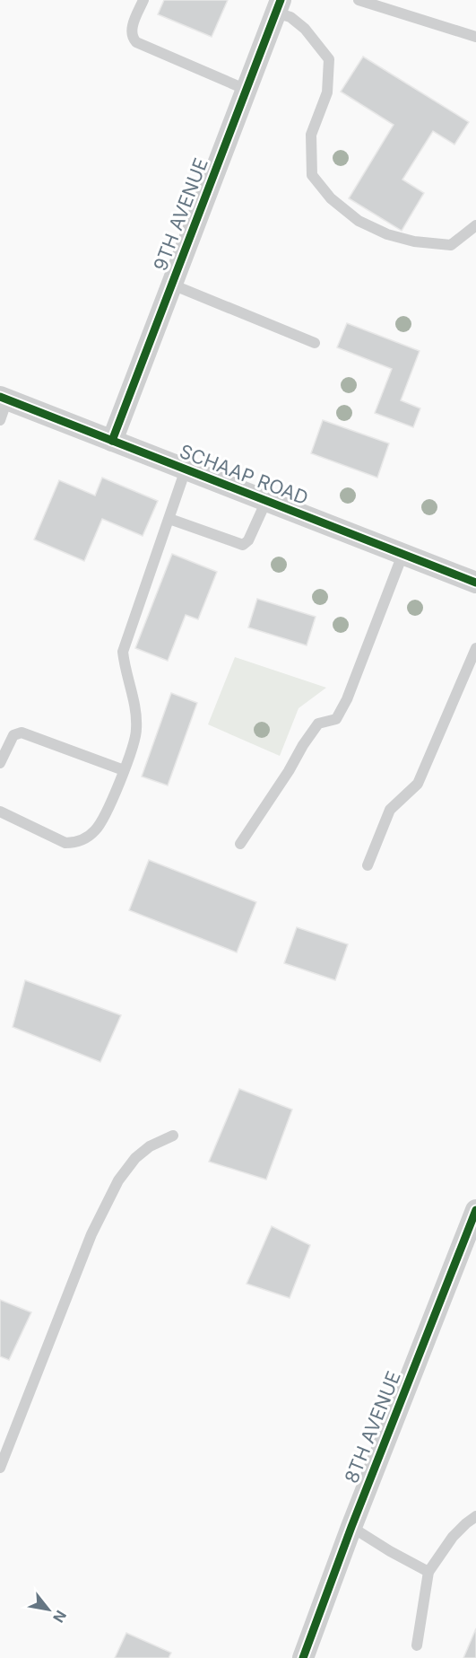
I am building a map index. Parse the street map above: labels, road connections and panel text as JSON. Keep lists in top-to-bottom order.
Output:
{
  "streets": {
    "street": ["9TH AVENUE", "SCHAAP ROAD", "8TH AVENUE"]
  },
  "crossings": [
    ["9TH AVENUE", "SCHAAP ROAD"]
  ],
  "north": "bottom right"
}
